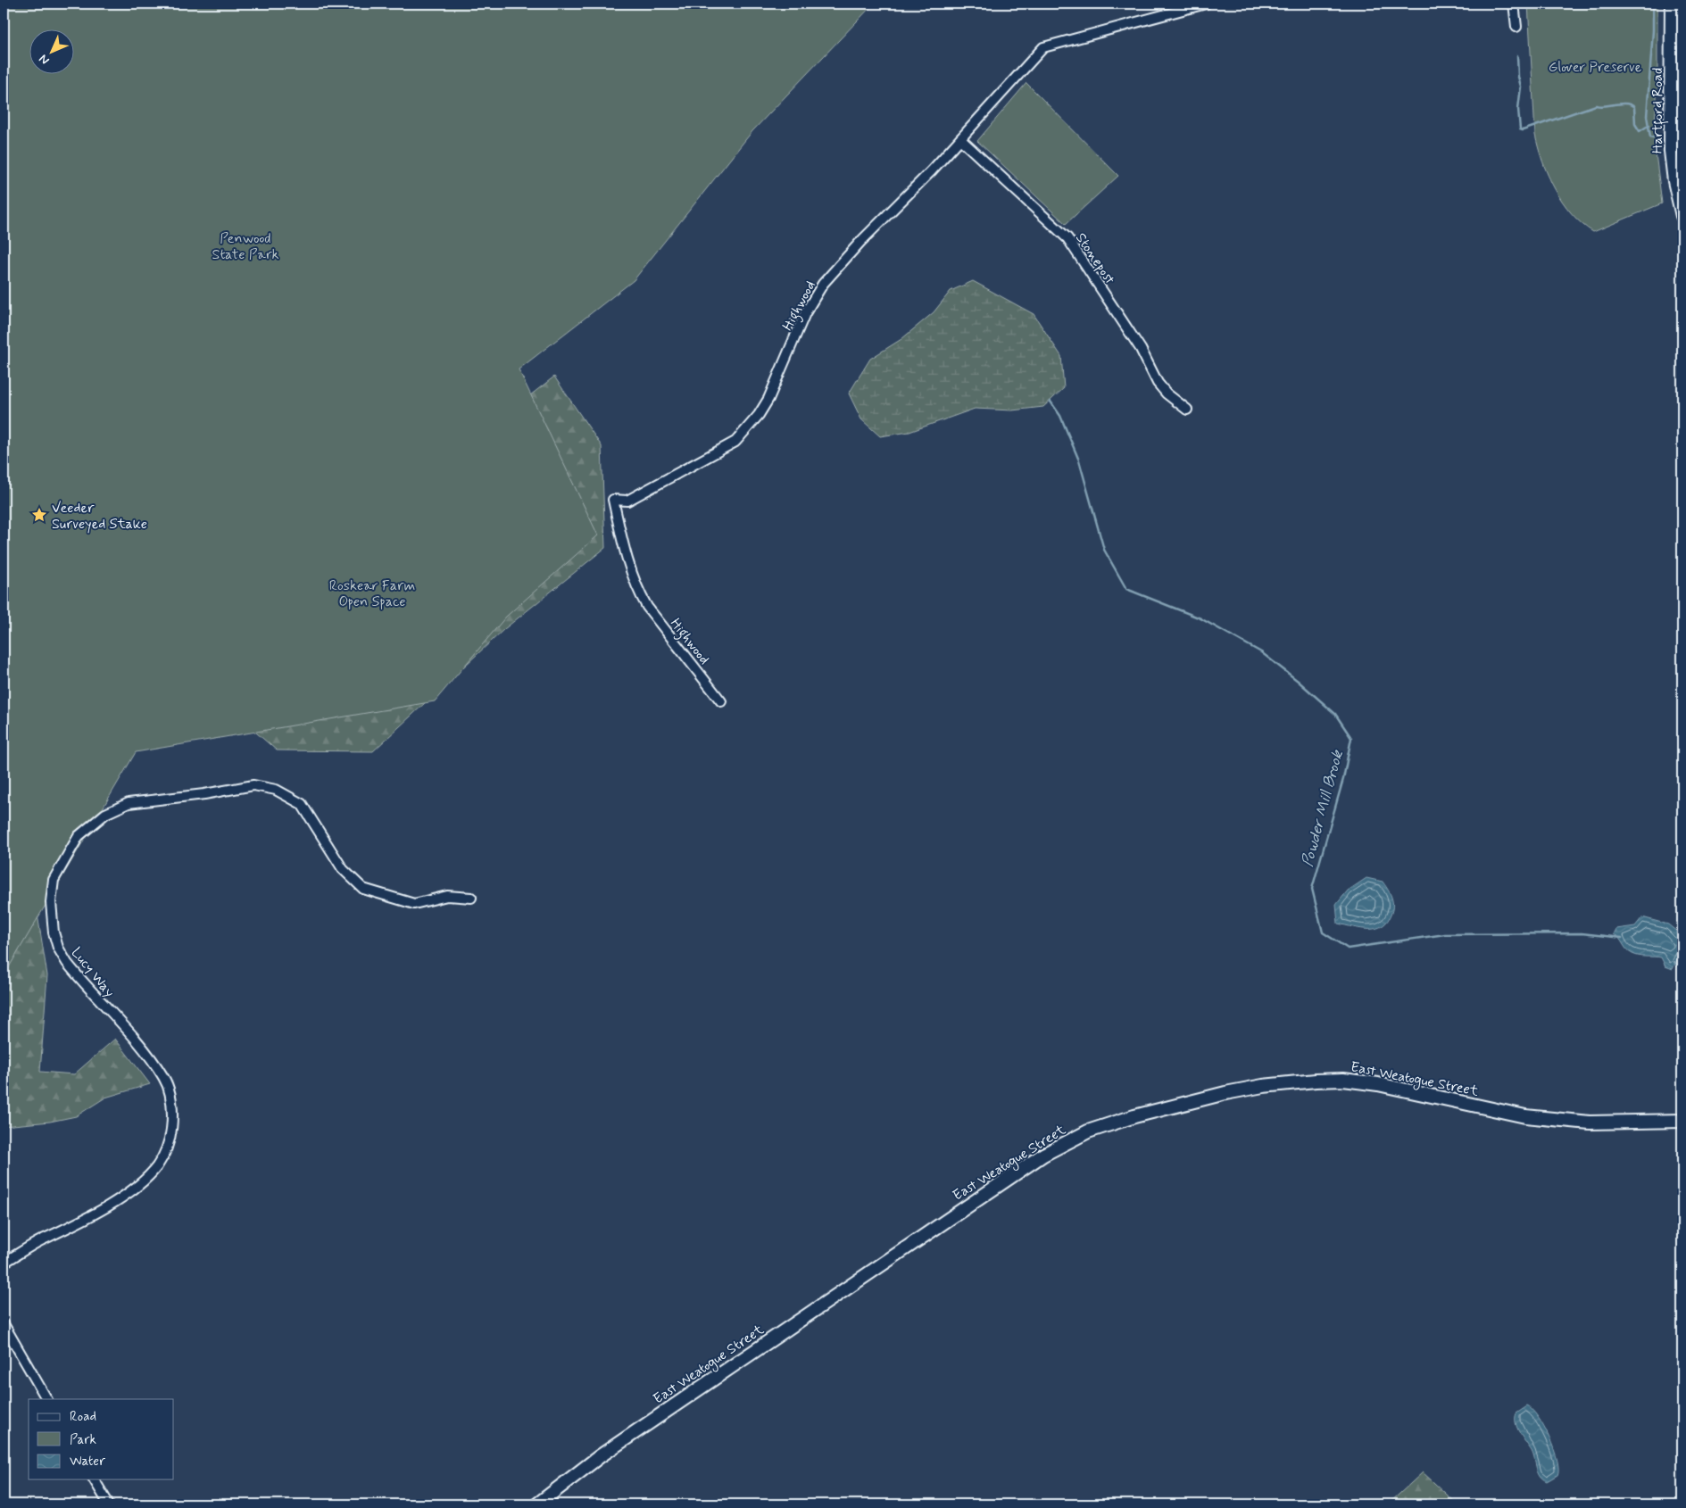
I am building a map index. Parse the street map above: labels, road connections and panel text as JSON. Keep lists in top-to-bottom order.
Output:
{
  "streets": {
    "street": [
      "Hartford Road",
      "Stonepost",
      "Highwood",
      "Lucy Way",
      "East Weatogue Street"
    ]
  },
  "crossings": [
    ["Stonepost", "Highwood"]
  ],
  "water": ["Powder Mill Brook"],
  "parks": ["Glover Preserve", "Penwood State Park", "Roskear Farm Open Space"],
  "places": {
    "place": ["Veeder Surveyed Stake"]
  },
  "legend": ["Road", "Park", "Water"],
  "north": "bottom left"
}
